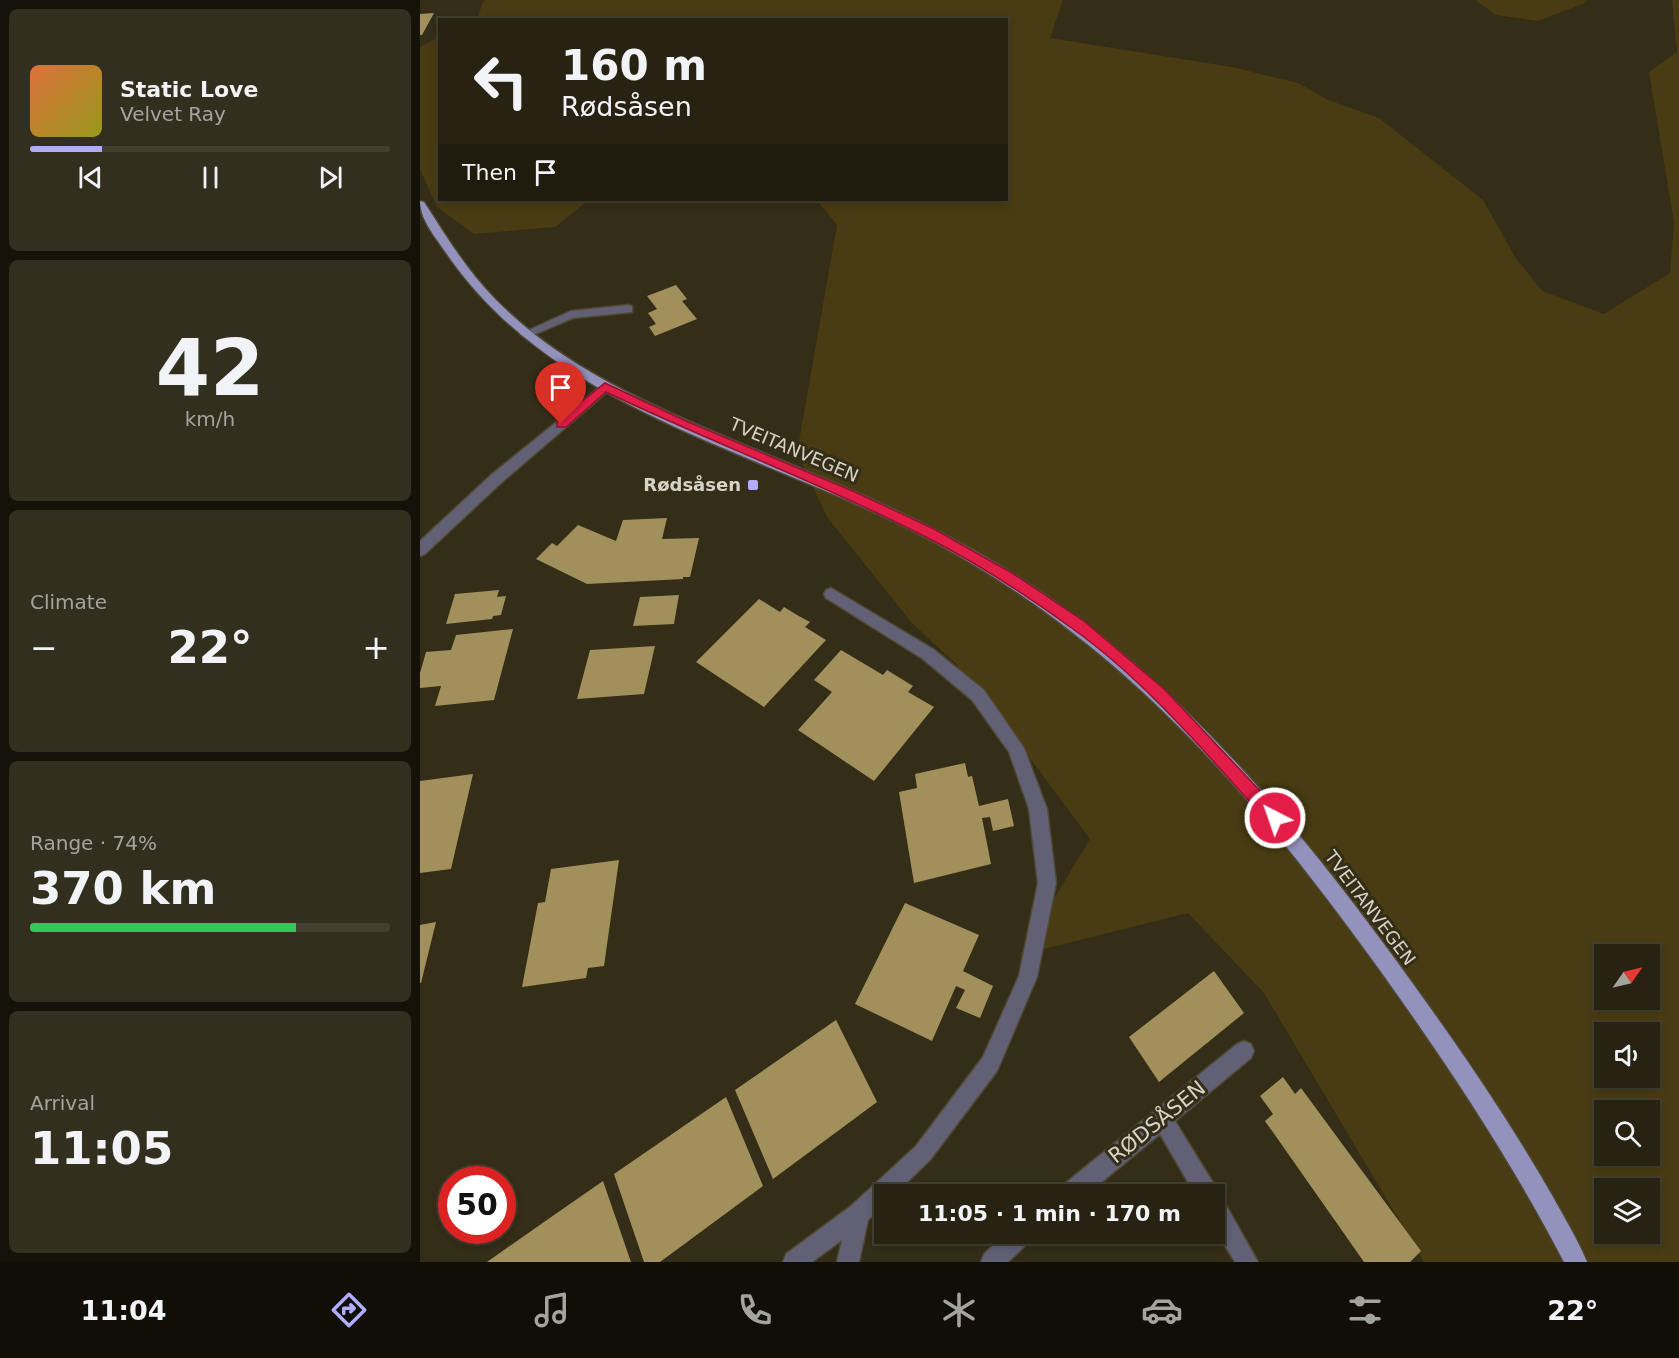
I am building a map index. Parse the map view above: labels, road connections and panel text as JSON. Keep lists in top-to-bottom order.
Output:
{
  "streets": {
    "main road": ["TVEITANVEGEN"],
    "street": ["RØDSÅSEN"]
  },
  "places": {
    "transit": ["Rødsåsen"]
  },
  "north": "top right",
  "page": {
    "turn": ["160 m", "Rødsåsen"],
    "song": ["Static Love", "Velvet Ray"],
    "then": "Then",
    "tile": [
      ["42", "km/h"],
      "Climate",
      ["Range · 74%", "370 km"],
      ["Arrival", "11:05"]
    ],
    "heat": ["−", "22°", "+"],
    "limit": "50",
    "trip": "11:05 · 1 min · 170 m",
    "tabs": ["11:04", "22°"]
  }
}
